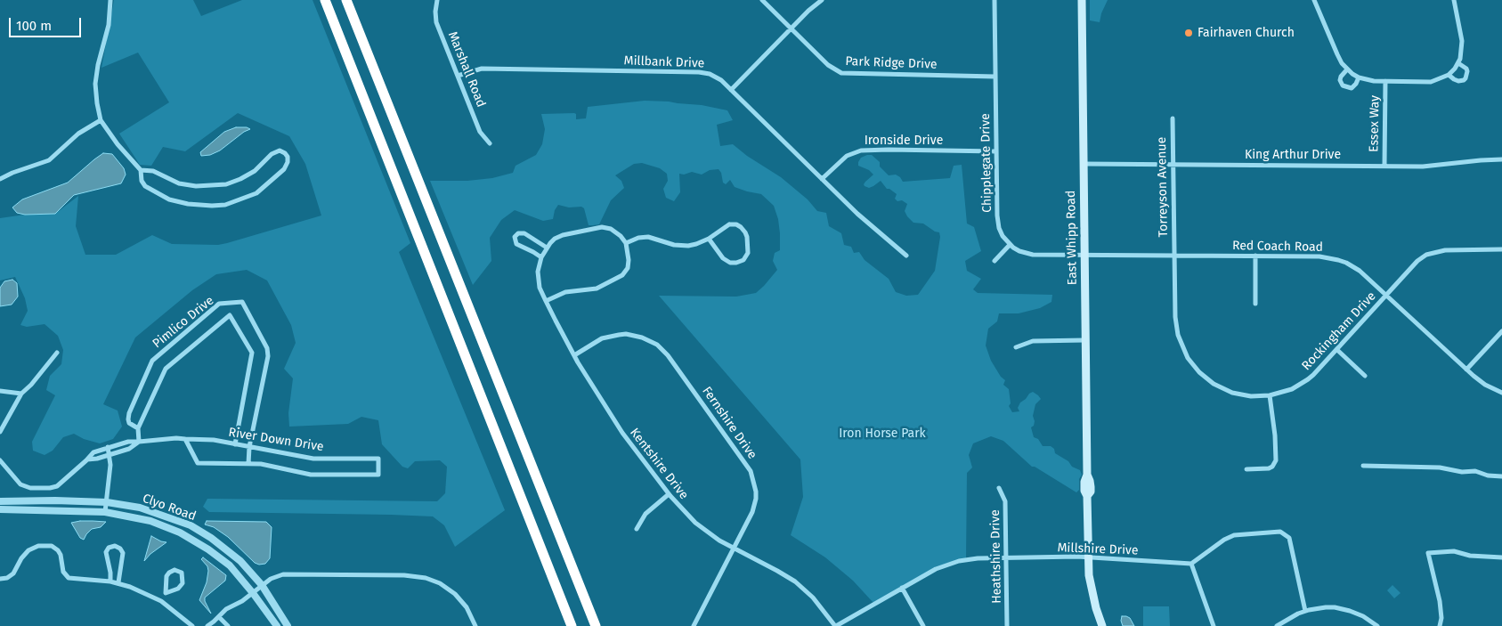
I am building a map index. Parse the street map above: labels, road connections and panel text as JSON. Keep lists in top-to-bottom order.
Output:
{
  "streets": {
    "main road": ["East Whipp Road"],
    "street": [
      "Millbank Drive",
      "Park Ridge Drive",
      "Marshall Road",
      "Essex Way",
      "Ironside Drive",
      "King Arthur Drive",
      "Chipplegate Drive",
      "Torreyson Avenue",
      "Red Coach Road",
      "Pimlico Drive",
      "Rockingham Drive",
      "Fernshire Drive",
      "River Down Drive",
      "Kentshire Drive",
      "Clyo Road",
      "Millshire Drive",
      "Heathshire Drive"
    ]
  },
  "crossings": [
    ["Millbank Drive", "Marshall Road"],
    ["Millbank Drive", "Ironside Drive"],
    ["Park Ridge Drive", "Chipplegate Drive"],
    ["Essex Way", "King Arthur Drive"],
    ["Ironside Drive", "Chipplegate Drive"],
    ["King Arthur Drive", "Torreyson Avenue"],
    ["King Arthur Drive", "East Whipp Road"],
    ["Torreyson Avenue", "Red Coach Road"],
    ["Torreyson Avenue", "Rockingham Drive"],
    ["East Whipp Road", "Red Coach Road"],
    ["East Whipp Road", "Millshire Drive"],
    ["Red Coach Road", "Rockingham Drive"],
    ["Pimlico Drive", "River Down Drive"],
    ["Fernshire Drive", "Kentshire Drive"],
    ["Kentshire Drive", "Millshire Drive"],
    ["Millshire Drive", "Heathshire Drive"]
  ],
  "parks": ["Iron Horse Park"],
  "places": ["Fairhaven Church"],
  "scale_bar": "100 m"
}
